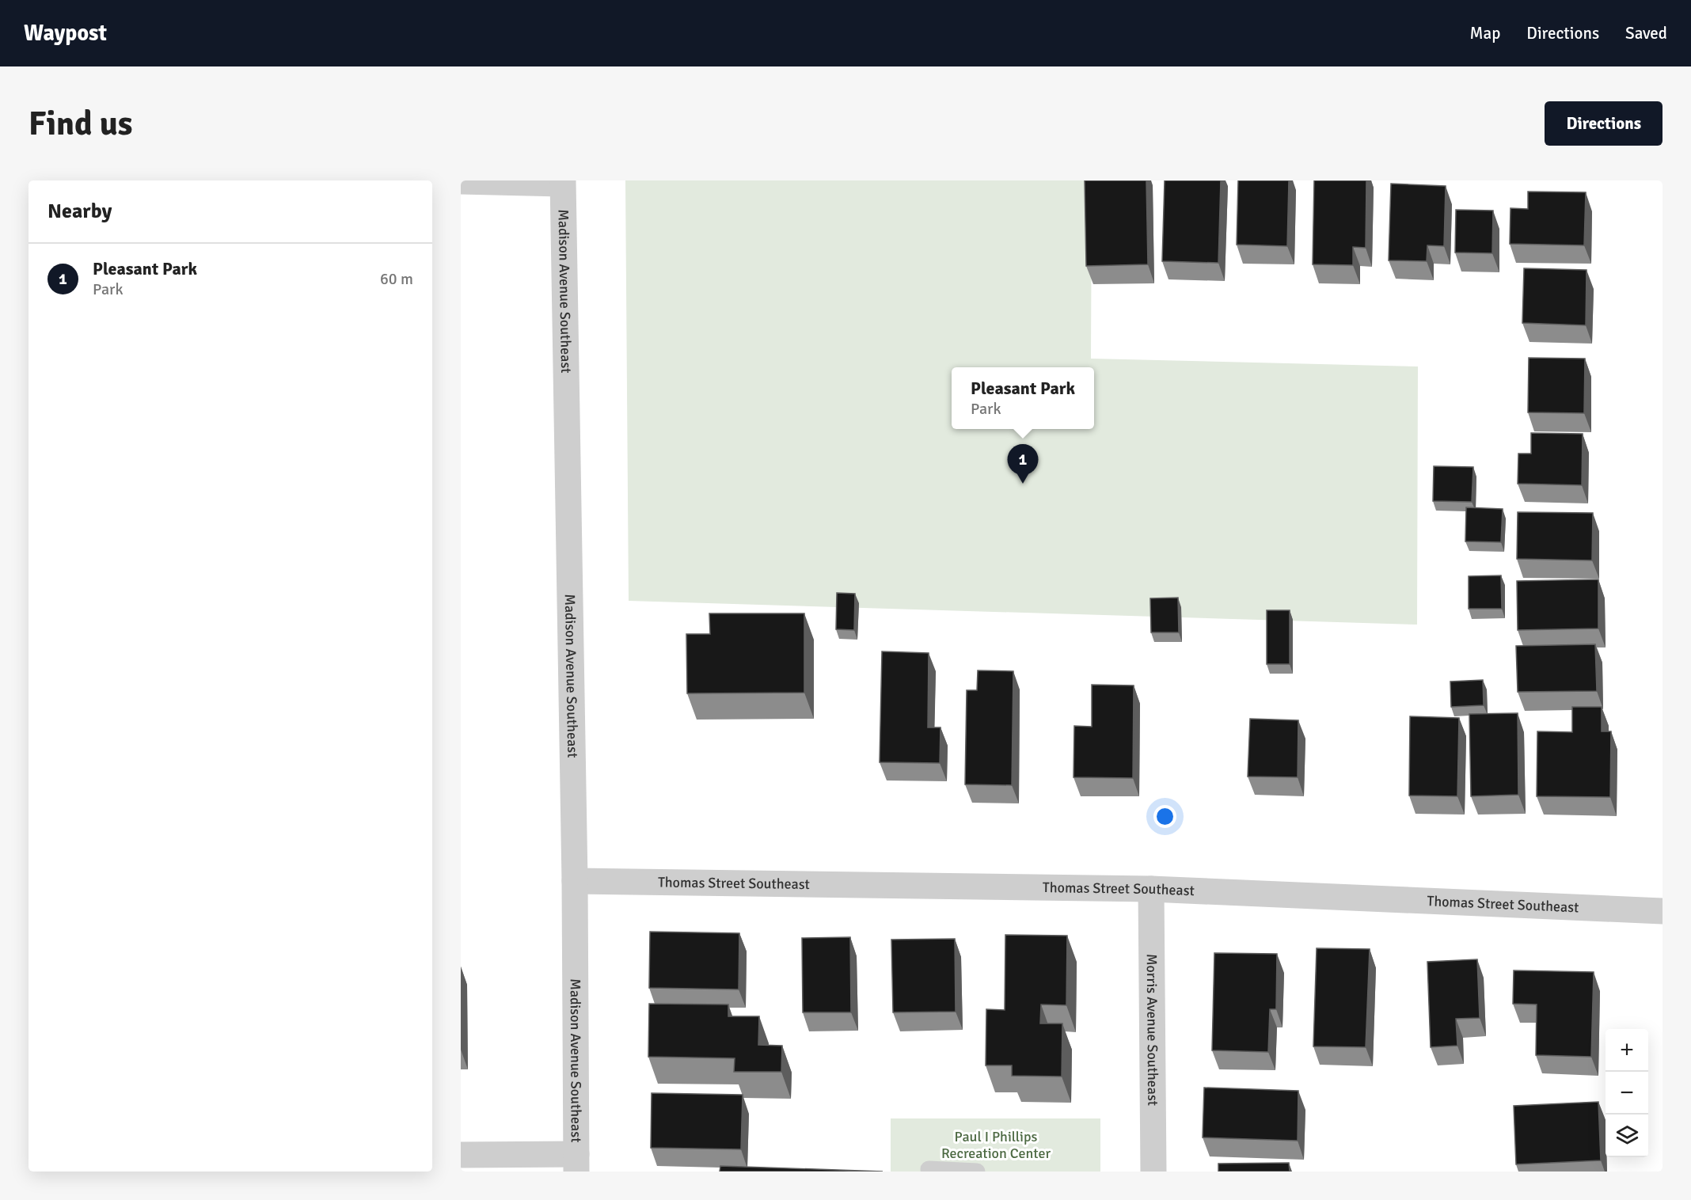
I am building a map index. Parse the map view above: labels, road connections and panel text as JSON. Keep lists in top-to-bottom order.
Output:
{
  "streets": {
    "street": ["Madison Avenue Southeast", "Thomas Street Southeast", "Morris Avenue Southeast"]
  },
  "crossings": [
    ["Madison Avenue Southeast", "Thomas Street Southeast"],
    ["Thomas Street Southeast", "Morris Avenue Southeast"]
  ],
  "parks": ["Paul I Phillips Recreation Center"],
  "page": {
    "header": "Waypost",
    "nav": ["Map", "Directions", "Saved"],
    "buttons": "Directions",
    "title": "Find us",
    "heading": "Nearby",
    "list": [
      {
        "mark": "1",
        "name": "Pleasant Park",
        "note": "Park",
        "value": "60 m"
      }
    ],
    "popup": ["Pleasant Park", "Park"],
    "pins": "1",
    "map_buttons": ["+", "−"]
  }
}
